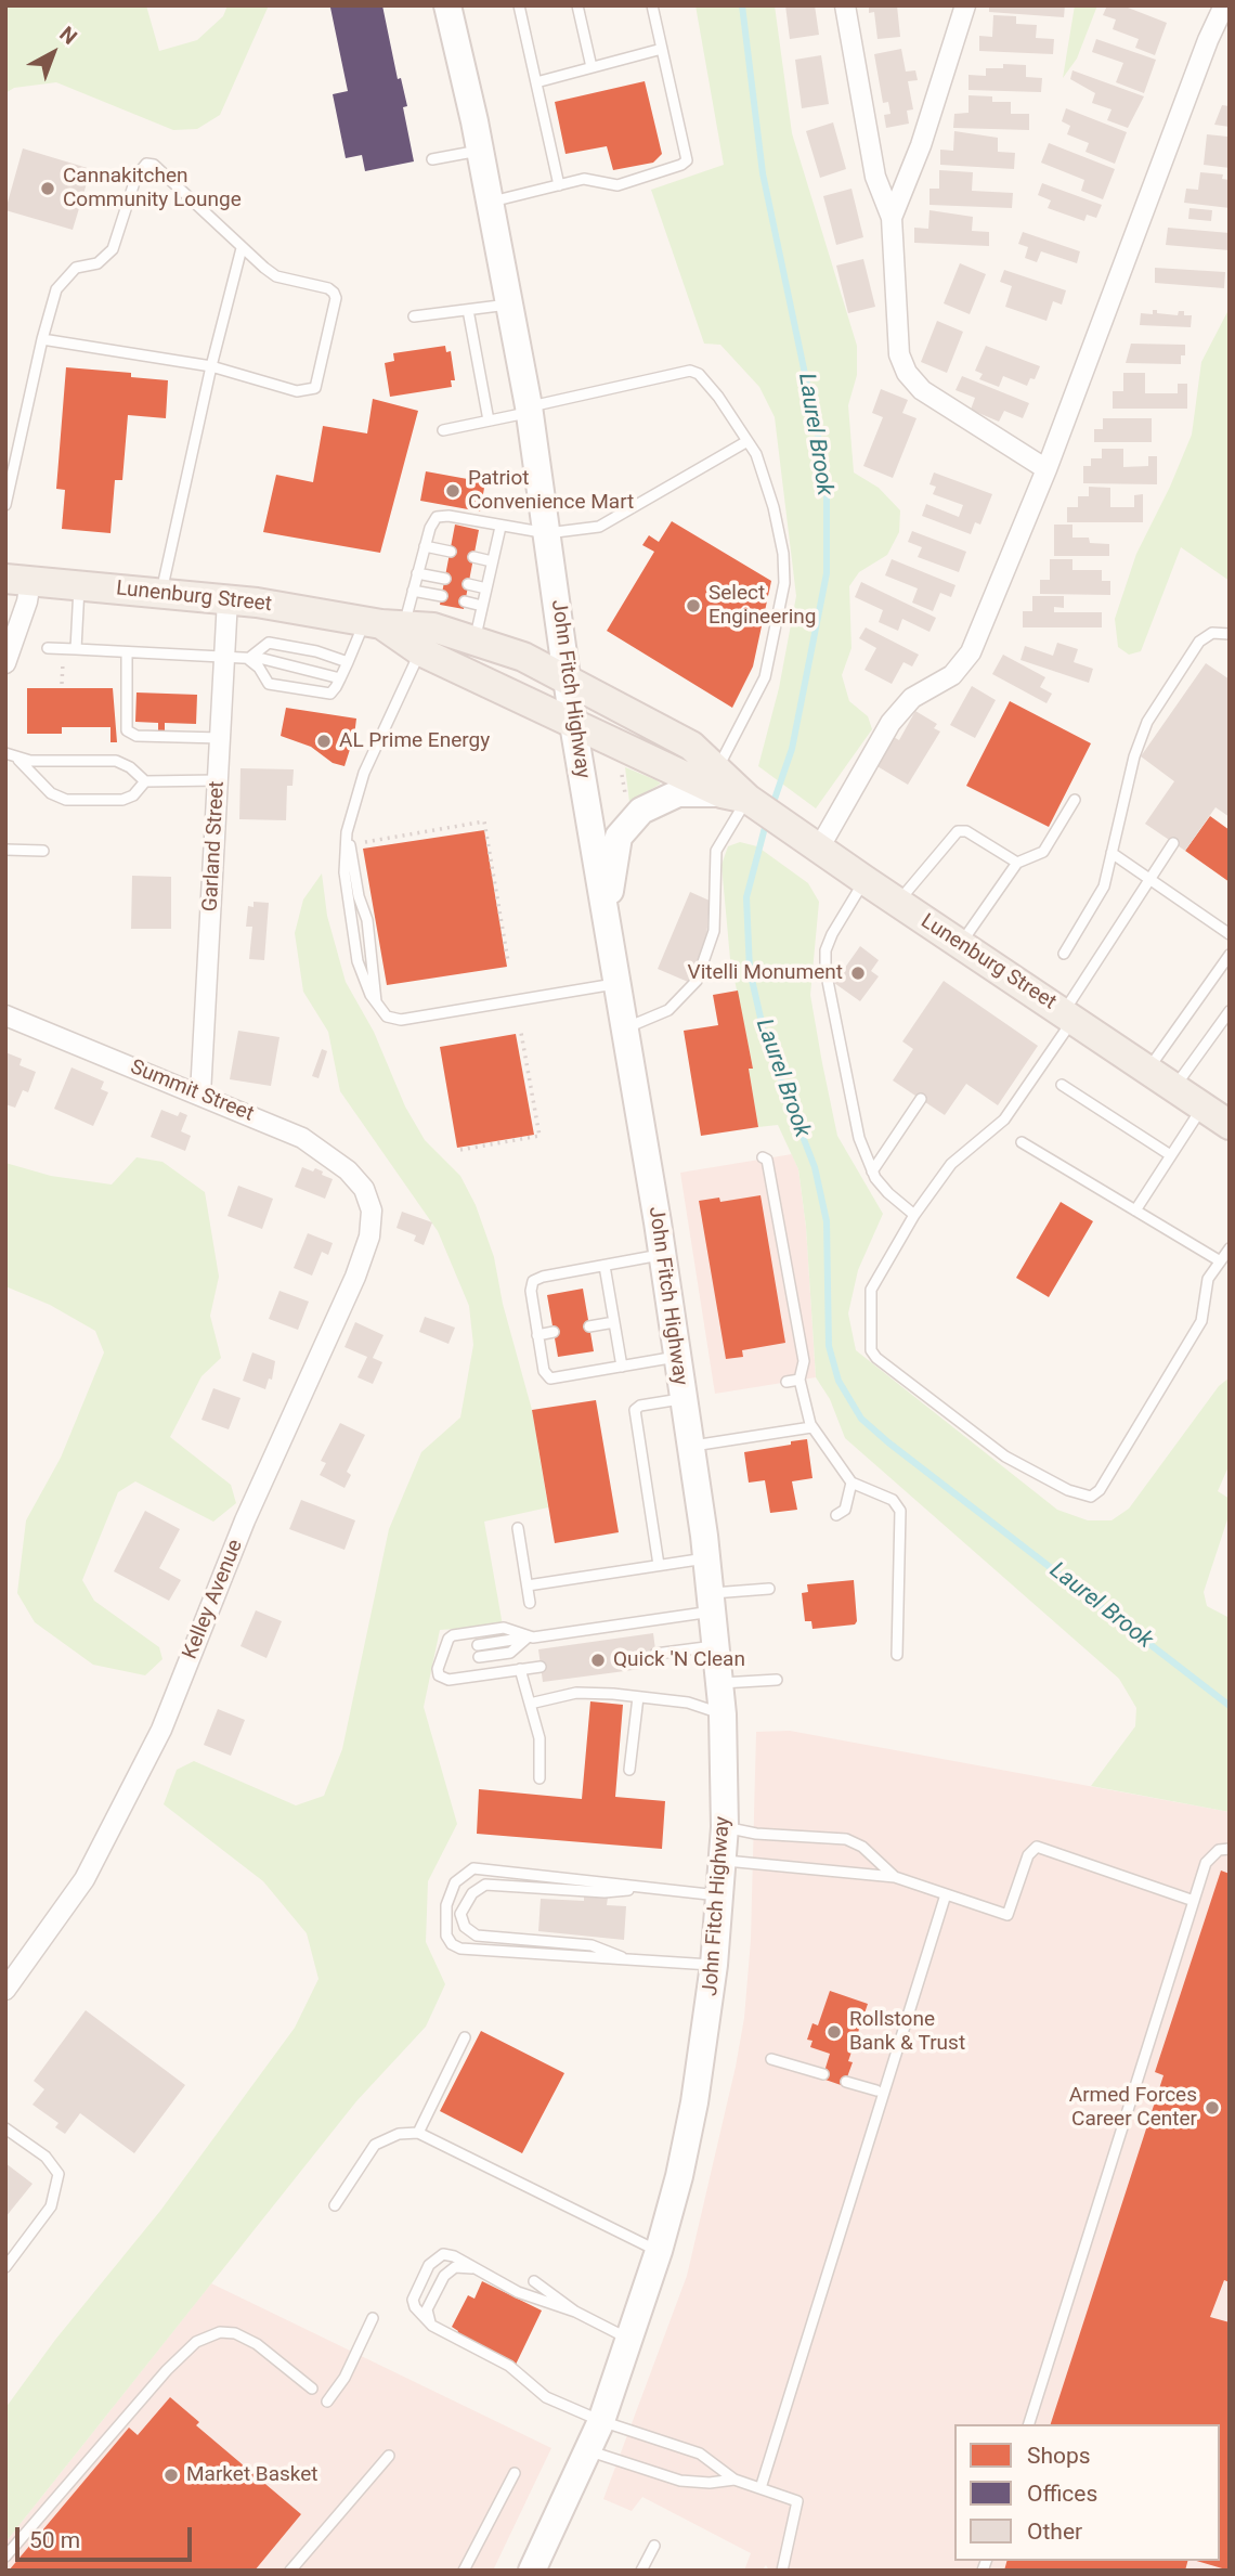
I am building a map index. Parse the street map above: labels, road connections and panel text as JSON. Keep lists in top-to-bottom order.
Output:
{
  "streets": {
    "main road": ["Lunenburg Street", "John Fitch Highway"],
    "street": ["Garland Street", "Summit Street", "Kelley Avenue"]
  },
  "crossings": [
    ["Lunenburg Street", "John Fitch Highway"],
    ["Lunenburg Street", "Garland Street"],
    ["Garland Street", "Summit Street"],
    ["Summit Street", "Kelley Avenue"]
  ],
  "water": ["Laurel Brook"],
  "places": [
    "Cannakitchen Community Lounge",
    "Patriot Convenience Mart",
    "Select Engineering",
    "AL Prime Energy",
    "Vitelli Monument",
    "Quick 'N Clean",
    "Rollstone Bank & Trust",
    "Armed Forces Career Center",
    "Market Basket"
  ],
  "legend": ["Shops", "Offices", "Other"],
  "scale_bar": "50 m",
  "north": "top right"
}
